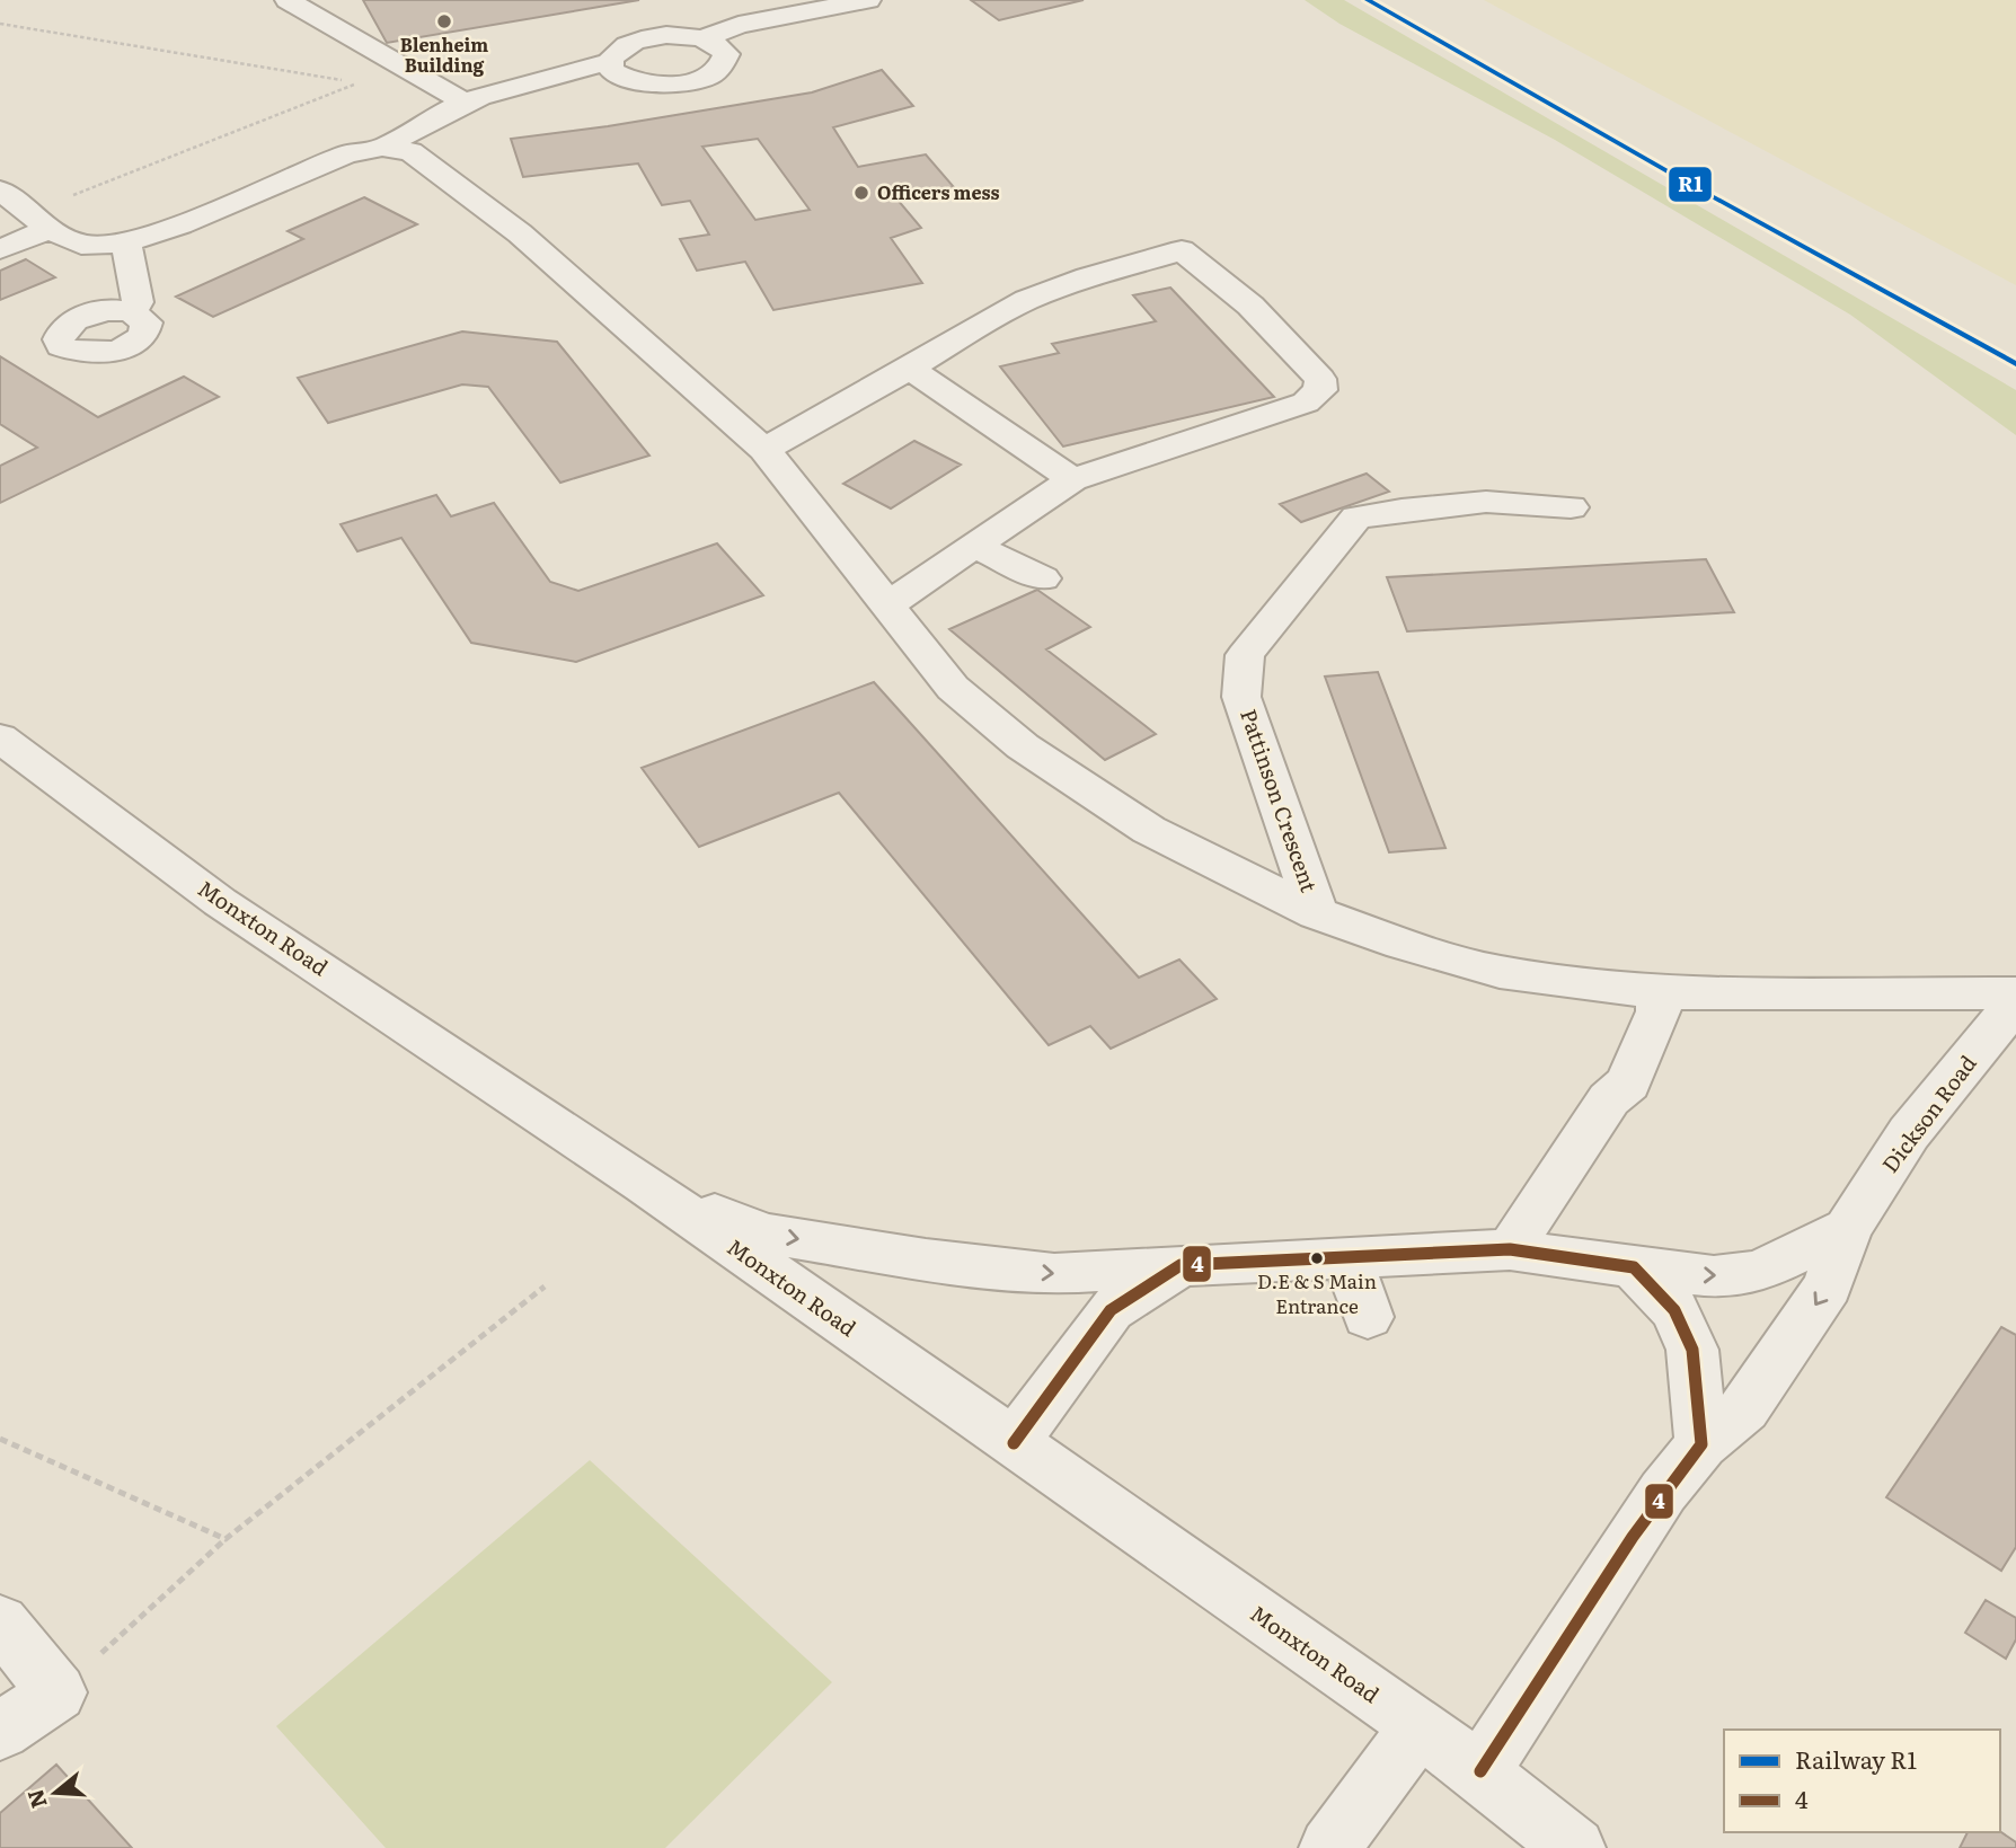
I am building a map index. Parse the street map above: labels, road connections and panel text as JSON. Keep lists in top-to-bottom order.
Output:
{
  "streets": {
    "street": ["Pattinson Crescent", "Monxton Road", "Dickson Road"]
  },
  "crossings": [
    ["Monxton Road", "Dickson Road"]
  ],
  "places": ["Blenheim Building", "Officers mess", "D.E & S Main Entrance"],
  "lines": ["rail line R1", "transit line 4"],
  "legend": ["Railway R1", "4"],
  "north": "left"
}
